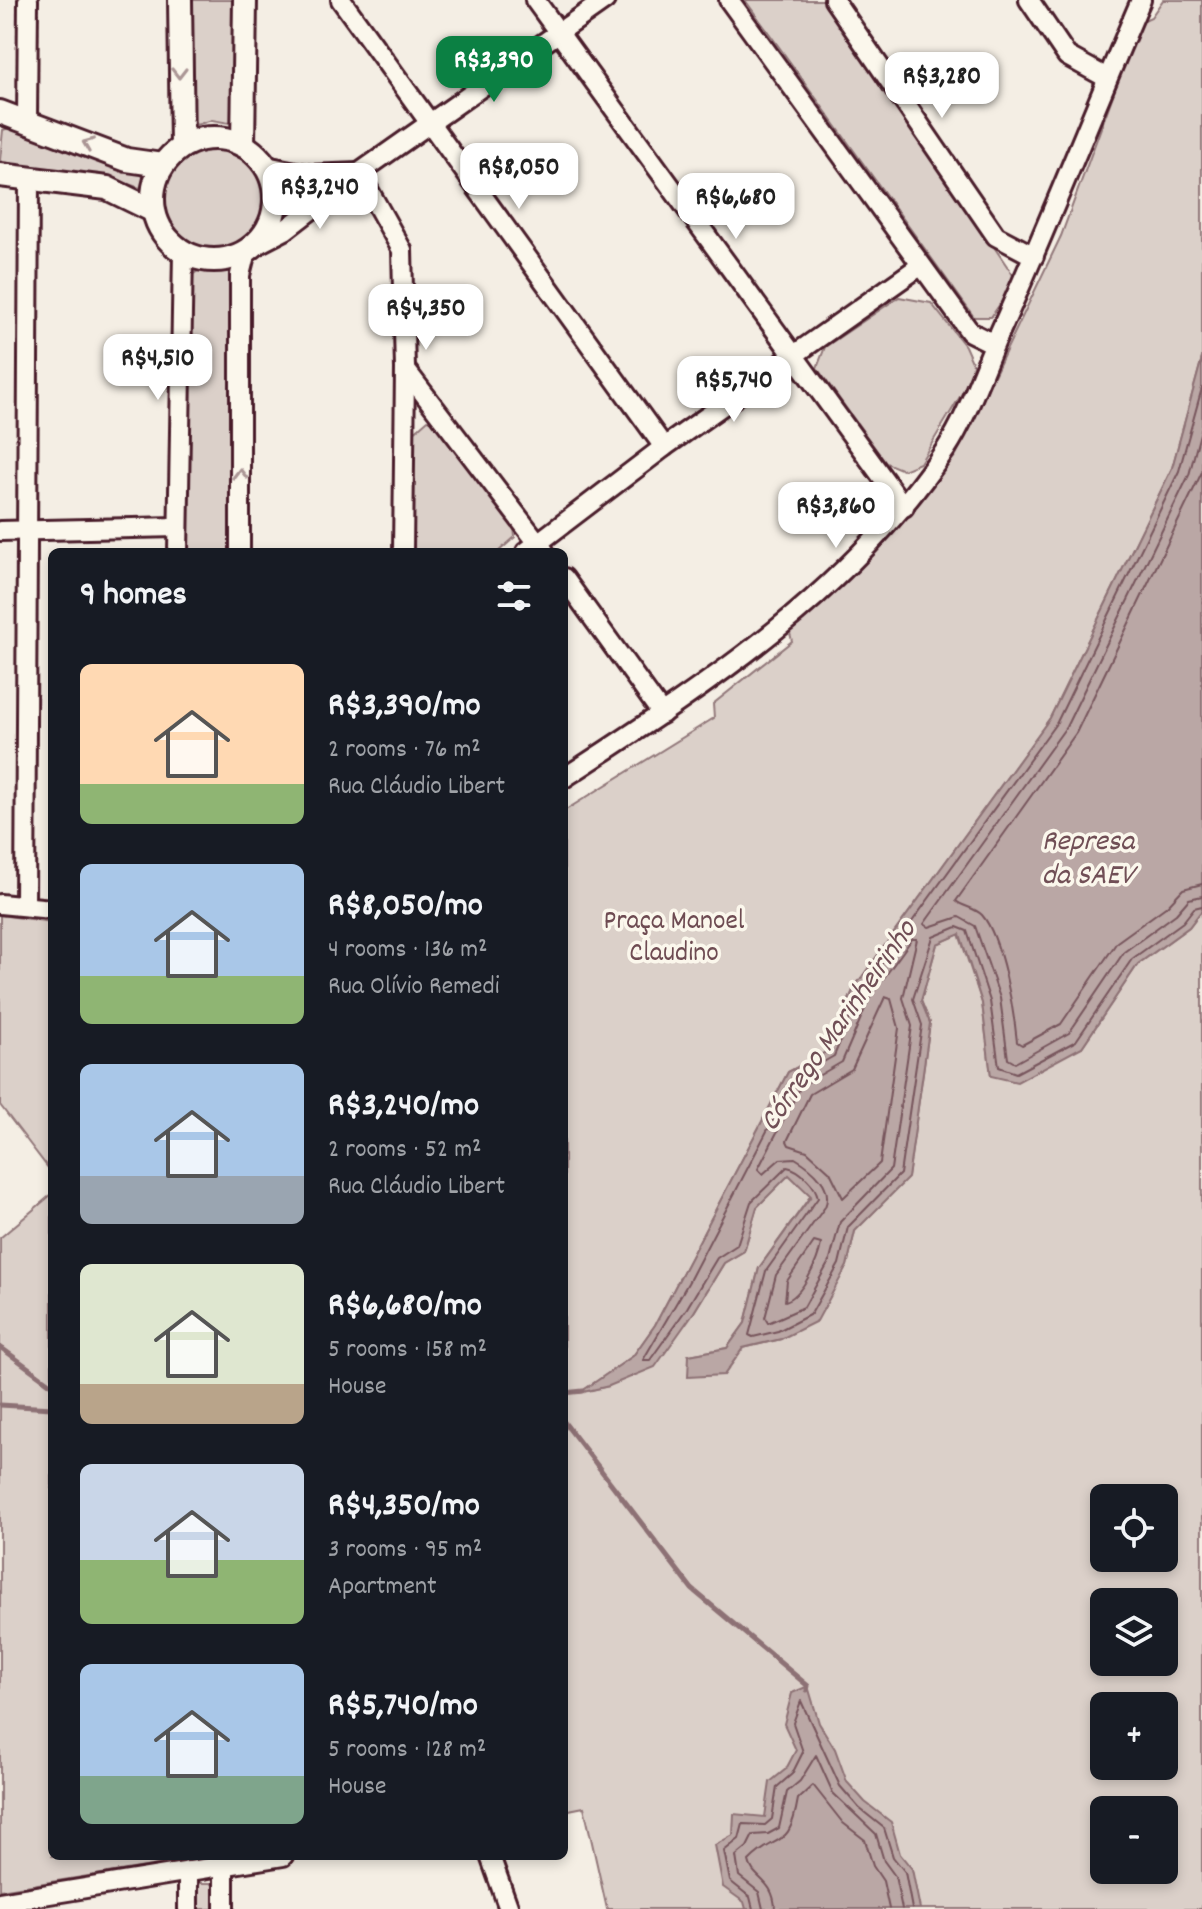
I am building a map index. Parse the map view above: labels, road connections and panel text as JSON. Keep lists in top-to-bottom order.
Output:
{
  "water": ["Represa da SAEV", "Córrego Marinheirinho"],
  "parks": ["Praça Manoel Claudino"],
  "page": {
    "price": [
      "R$3,390",
      "R$3,280",
      "R$8,050",
      "R$3,240",
      "R$6,680",
      "R$4,350",
      "R$4,510",
      "R$5,740",
      "R$3,860"
    ],
    "heading": "9 homes",
    "list": [
      {
        "name": "R$3,390/mo",
        "note": "2 rooms · 76 m² · Rua Cláudio Libert"
      },
      {
        "name": "R$8,050/mo",
        "note": "4 rooms · 136 m² · Rua Olívio Remedi"
      },
      {
        "name": "R$3,240/mo",
        "note": "2 rooms · 52 m² · Rua Cláudio Libert"
      },
      {
        "name": "R$6,680/mo",
        "note": "5 rooms · 158 m² · House"
      },
      {
        "name": "R$4,350/mo",
        "note": "3 rooms · 95 m² · Apartment"
      },
      {
        "name": "R$5,740/mo",
        "note": "5 rooms · 128 m² · House"
      }
    ],
    "map_buttons": ["+", "−"]
  }
}
